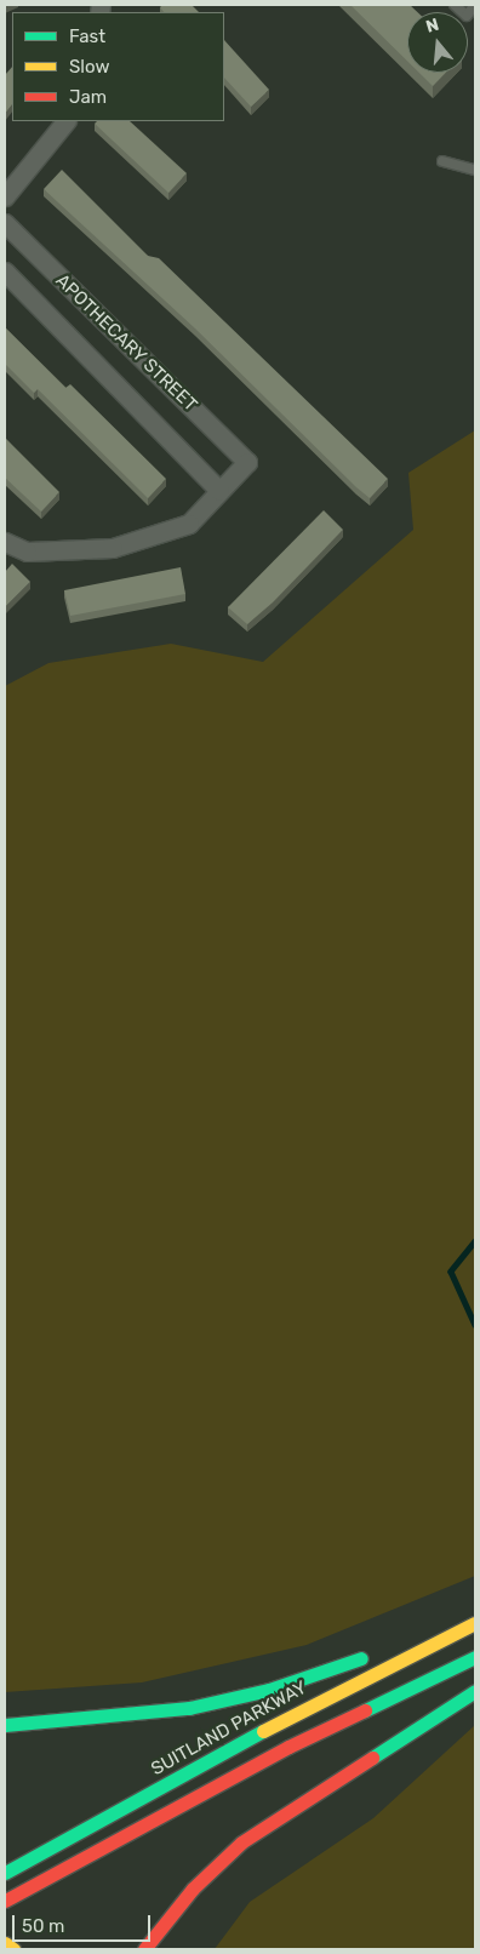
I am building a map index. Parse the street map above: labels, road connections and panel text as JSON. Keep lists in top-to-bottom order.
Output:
{
  "streets": {
    "main road": ["SUITLAND PARKWAY"],
    "street": ["APOTHECARY STREET"]
  },
  "legend": ["Fast", "Slow", "Jam"],
  "scale_bar": "50 m",
  "north": "top"
}
